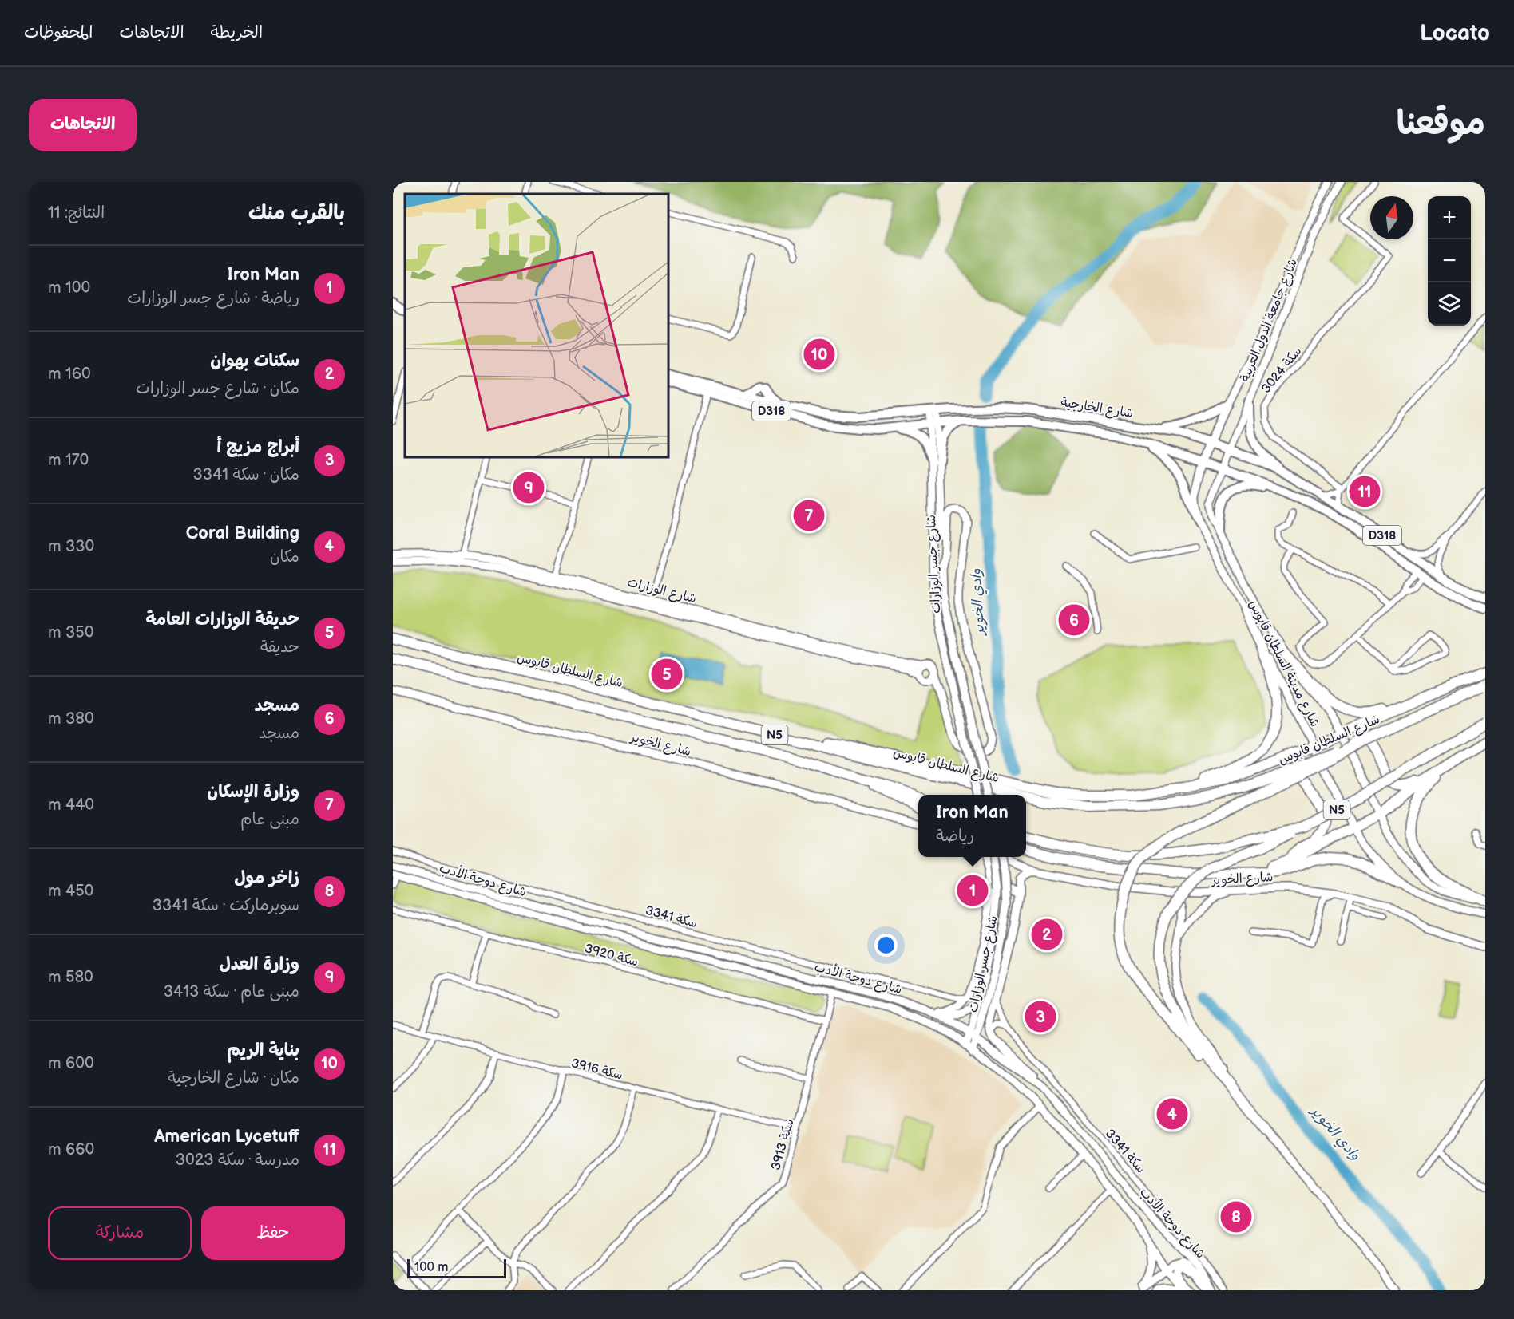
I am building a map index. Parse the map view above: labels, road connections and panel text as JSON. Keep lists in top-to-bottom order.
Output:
{
  "streets": {
    "highway": ["شارع السلطان قابوس", "N5"],
    "main road": [
      "شارع جامعة الدول العربية",
      "شارع الخارجية",
      "D318",
      "شارع جسر الوزارات",
      "شارع الوزارات",
      "شارع مدينة السلطان قابوس",
      "شارع الخوير",
      "شارع دوحة الأدب"
    ],
    "street": [
      "سكة 3024",
      "سكة 3341",
      "سكة 3920",
      "سكة 3916",
      "سكة 3913"
    ]
  },
  "crossings": [
    ["شارع جامعة الدول العربية", "شارع الخارجية"],
    ["شارع جامعة الدول العربية", "شارع مدينة السلطان قابوس"],
    ["شارع الخارجية", "شارع جسر الوزارات"],
    ["شارع الخارجية", "شارع مدينة السلطان قابوس"],
    ["شارع جسر الوزارات", "شارع دوحة الأدب"],
    ["شارع دوحة الأدب", "سكة 3913"],
    ["سكة 3920", "سكة 3913"],
    ["سكة 3916", "سكة 3913"]
  ],
  "water": ["وادي الخوير"],
  "scale_bar": "100 m",
  "north": "top",
  "page": {
    "header": "Locato",
    "nav": ["الخريطة", "الاتجاهات", "المحفوظات"],
    "title": "موقعنا",
    "buttons": [
      "الاتجاهات",
      ["حفظ", "مشاركة"]
    ],
    "heading": ["بالقرب منك", "النتائج: 11"],
    "map_buttons": ["+", "−"],
    "list": [
      {
        "mark": "1",
        "name": "Iron Man",
        "note": "رياضة · شارع جسر الوزارات",
        "value": "100 m"
      },
      {
        "mark": "2",
        "name": "سكنات بهوان",
        "note": "مكان · شارع جسر الوزارات",
        "value": "160 m"
      },
      {
        "mark": "3",
        "name": "أبراج مزيج أ",
        "note": "مكان · سكة 3341",
        "value": "170 m"
      },
      {
        "mark": "4",
        "name": "Coral Building",
        "note": "مكان",
        "value": "330 m"
      },
      {
        "mark": "5",
        "name": "حديقة الوزارات العامة",
        "note": "حديقة",
        "value": "350 m"
      },
      {
        "mark": "6",
        "name": "مسجد",
        "note": "مسجد",
        "value": "380 m"
      },
      {
        "mark": "7",
        "name": "وزارة الإسكان",
        "note": "مبنى عام",
        "value": "440 m"
      },
      {
        "mark": "8",
        "name": "زاخر مول",
        "note": "سوبرماركت · سكة 3341",
        "value": "450 m"
      },
      {
        "mark": "9",
        "name": "وزارة العدل",
        "note": "مبنى عام · سكة 3413",
        "value": "580 m"
      },
      {
        "mark": "10",
        "name": "بناية الريم",
        "note": "مكان · شارع الخارجية",
        "value": "600 m"
      },
      {
        "mark": "11",
        "name": "American Lycetuff",
        "note": "مدرسة · سكة 3023",
        "value": "660 m"
      }
    ],
    "pins": [
      "10",
      "9",
      "11",
      "7",
      "6",
      "5",
      "1",
      "2",
      "3",
      "4",
      "8"
    ],
    "popup": ["Iron Man", "رياضة"],
    "scale": "100 m"
  }
}
